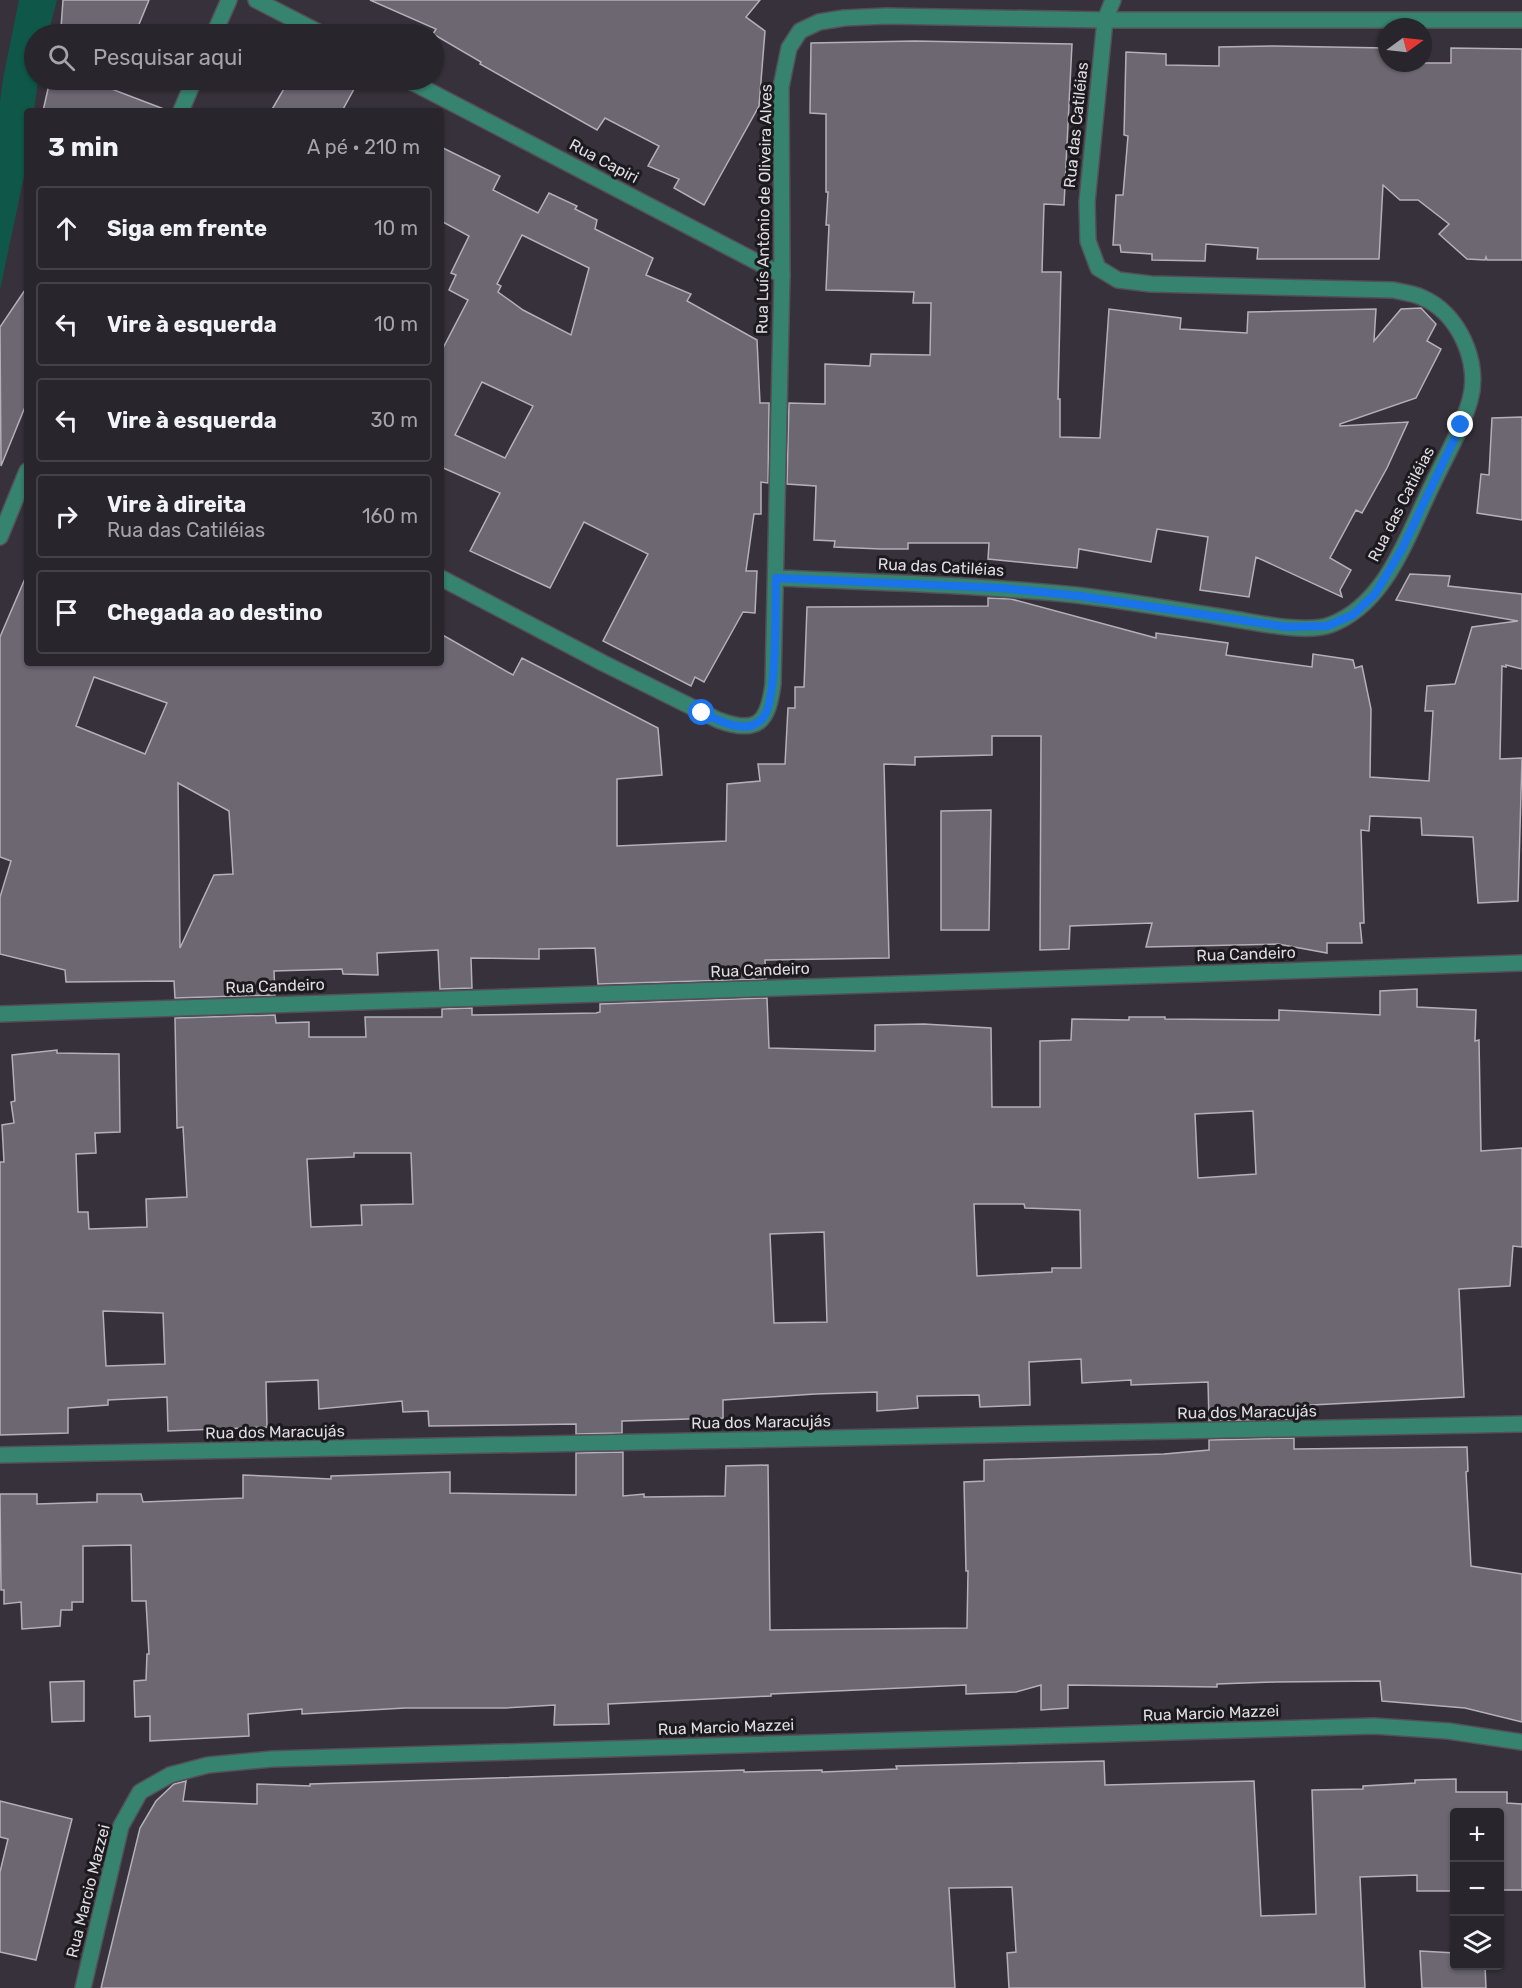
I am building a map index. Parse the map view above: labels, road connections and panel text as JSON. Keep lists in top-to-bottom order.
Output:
{
  "streets": {
    "street": [
      "Rua das Catiléias",
      "Rua Capiri",
      "Rua Luís Antônio de Oliveira Alves",
      "Rua Candeiro",
      "Rua dos Maracujás",
      "Rua Marcio Mazzei"
    ]
  },
  "crossings": [
    ["Rua das Catiléias", "Rua Luís Antônio de Oliveira Alves"],
    ["Rua Capiri", "Rua Luís Antônio de Oliveira Alves"]
  ],
  "north": "right",
  "page": {
    "search": "Pesquisar aqui",
    "heading": ["3 min", "A pé · 210 m"],
    "list": [
      ["Siga em frente", "10 m"],
      ["Vire à esquerda", "10 m"],
      ["Vire à esquerda", "30 m"],
      ["Vire à direita", "Rua das Catiléias", "160 m"],
      "Chegada ao destino"
    ],
    "map_buttons": ["+", "−"]
  }
}
